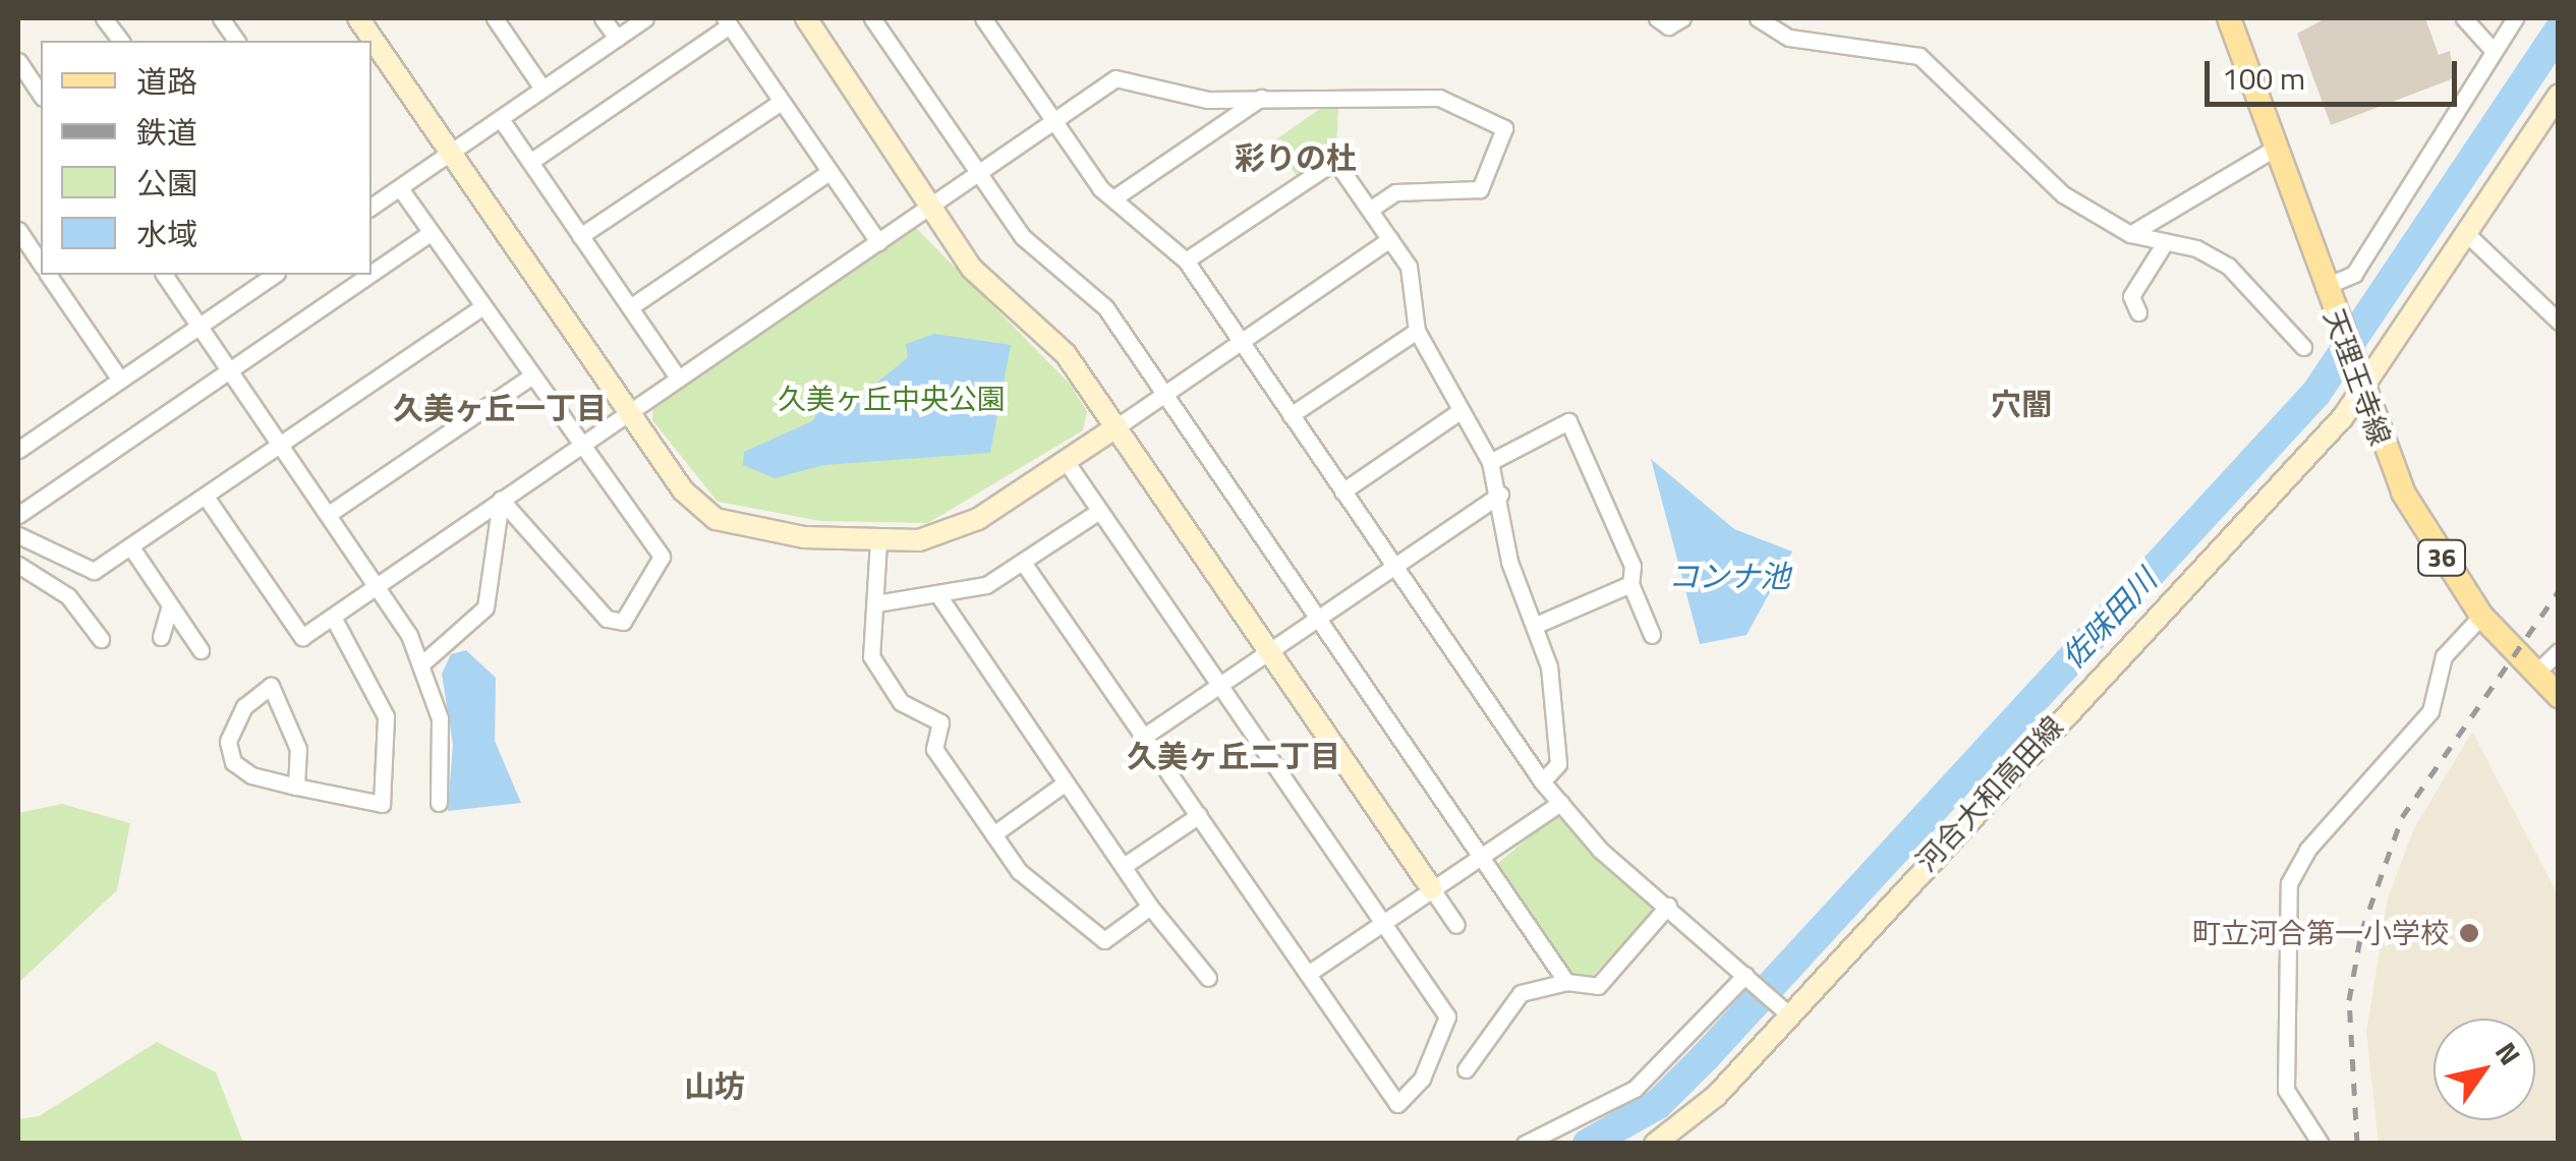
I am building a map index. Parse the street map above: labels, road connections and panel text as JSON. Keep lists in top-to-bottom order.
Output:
{
  "streets": {
    "main road": ["天理王寺線", "36"],
    "street": ["河合大和高田線"]
  },
  "crossings": [
    ["天理王寺線", "河合大和高田線"]
  ],
  "districts": [
    "彩りの杜",
    "穴闇",
    "久美ヶ丘一丁目",
    "久美ヶ丘二丁目",
    "山坊"
  ],
  "water": ["コンナ池", "佐味田川"],
  "parks": ["久美ヶ丘中央公園"],
  "places": ["町立河合第一小学校"],
  "legend": [
    "道路",
    "鉄道",
    "公園",
    "水域"
  ],
  "scale_bar": "100 m",
  "north": "top right"
}
